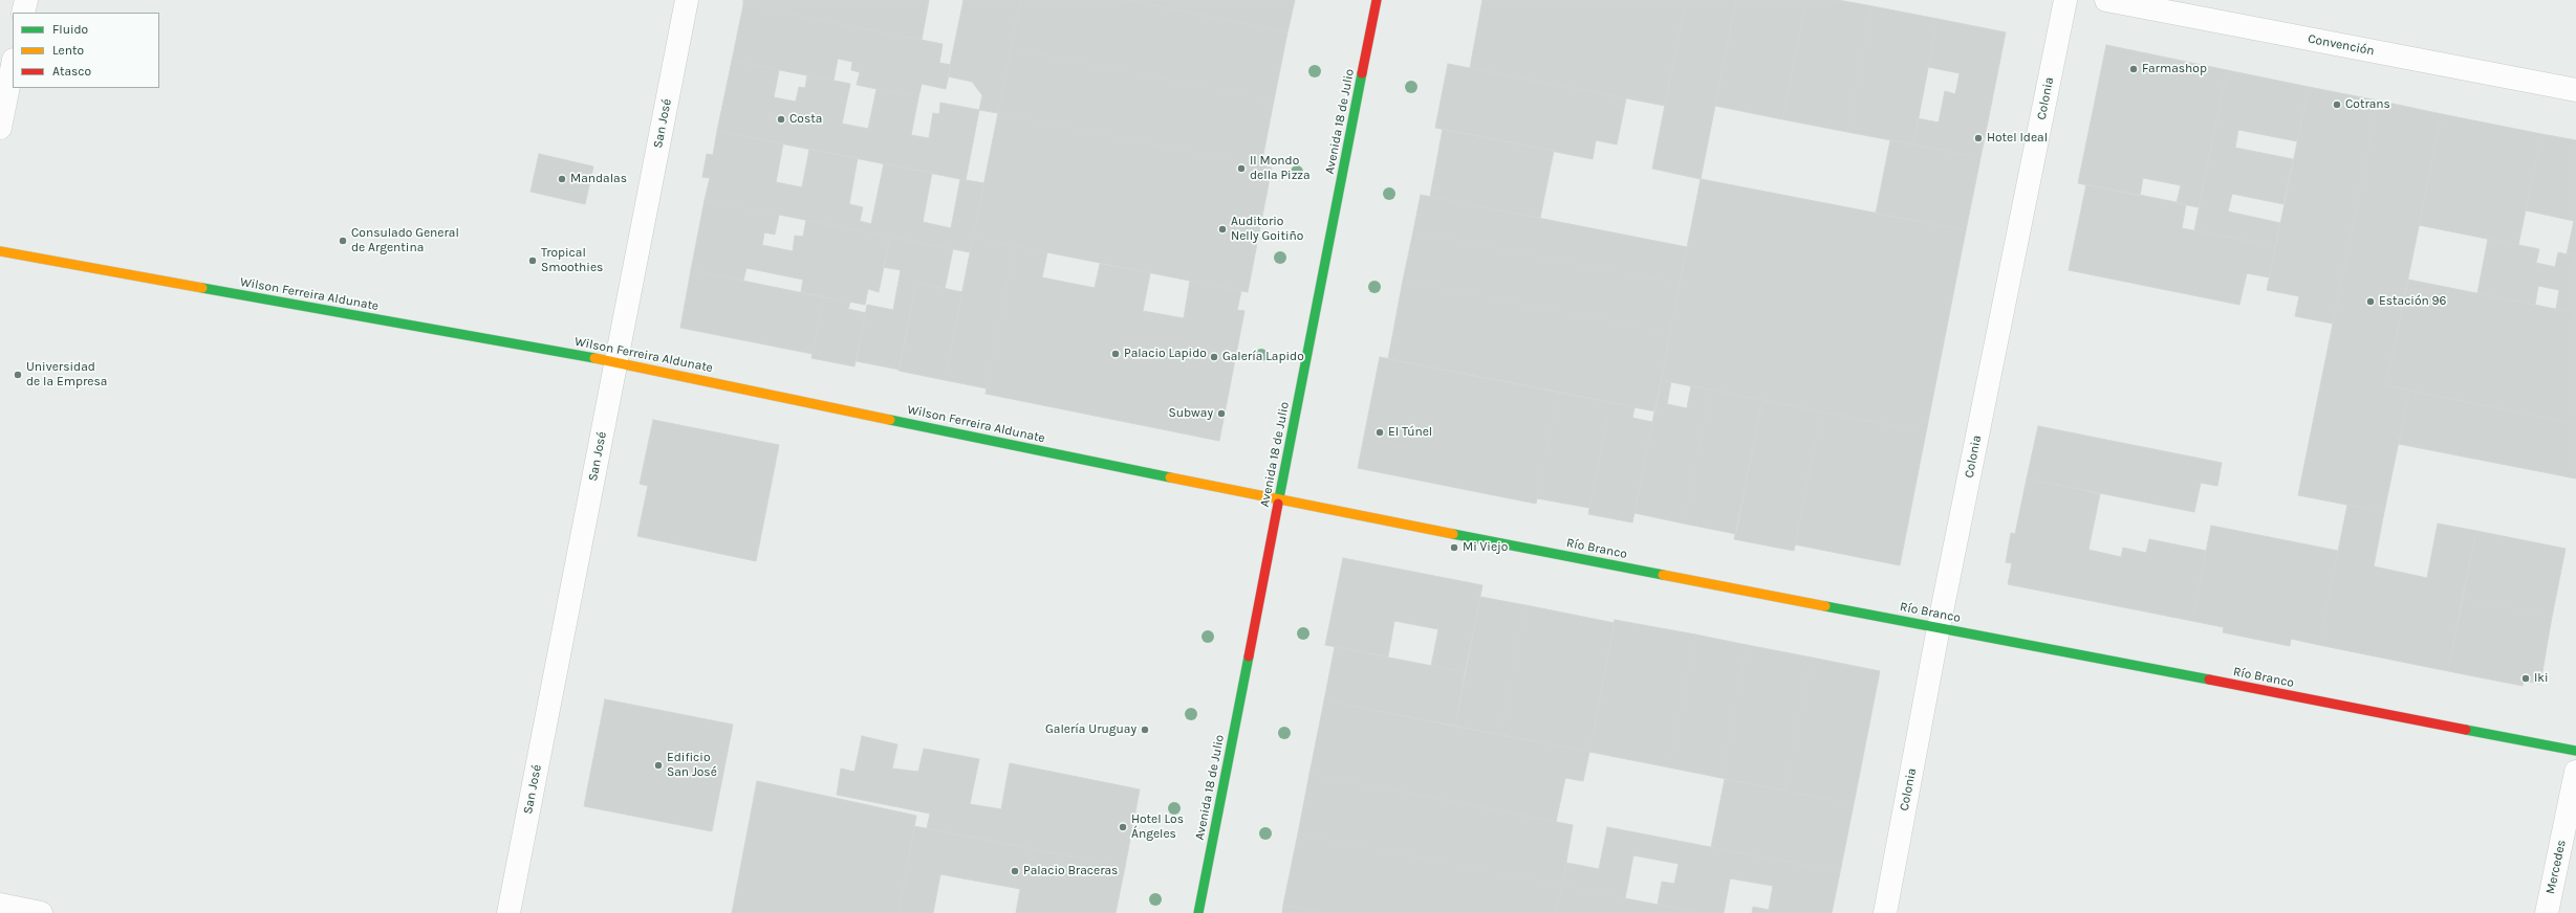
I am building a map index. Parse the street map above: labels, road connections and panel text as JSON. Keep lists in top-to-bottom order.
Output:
{
  "streets": {
    "street": [
      "Convención",
      "Colonia",
      "Avenida 18 de Julio",
      "San José",
      "Wilson Ferreira Aldunate",
      "Río Branco",
      "Mercedes"
    ]
  },
  "crossings": [
    ["Colonia", "Río Branco"],
    ["Avenida 18 de Julio", "Wilson Ferreira Aldunate"],
    ["Avenida 18 de Julio", "Río Branco"],
    ["San José", "Wilson Ferreira Aldunate"],
    ["Wilson Ferreira Aldunate", "Río Branco"]
  ],
  "places": [
    "Farmashop",
    "Cotrans",
    "Costa",
    "Hotel Ideal",
    "Il Mondo della Pizza",
    "Mandalas",
    "Auditorio Nelly Goitiño",
    "Consulado General de Argentina",
    "Tropical Smoothies",
    "Estación 96",
    "Palacio Lapido",
    "Galería Lapido",
    "Universidad de la Empresa",
    "Subway",
    "El Túnel",
    "Mi Viejo",
    "Iki",
    "Galería Uruguay",
    "Edificio San José",
    "Hotel Los Ángeles",
    "Palacio Braceras"
  ],
  "legend": ["Fluido", "Lento", "Atasco"]
}
